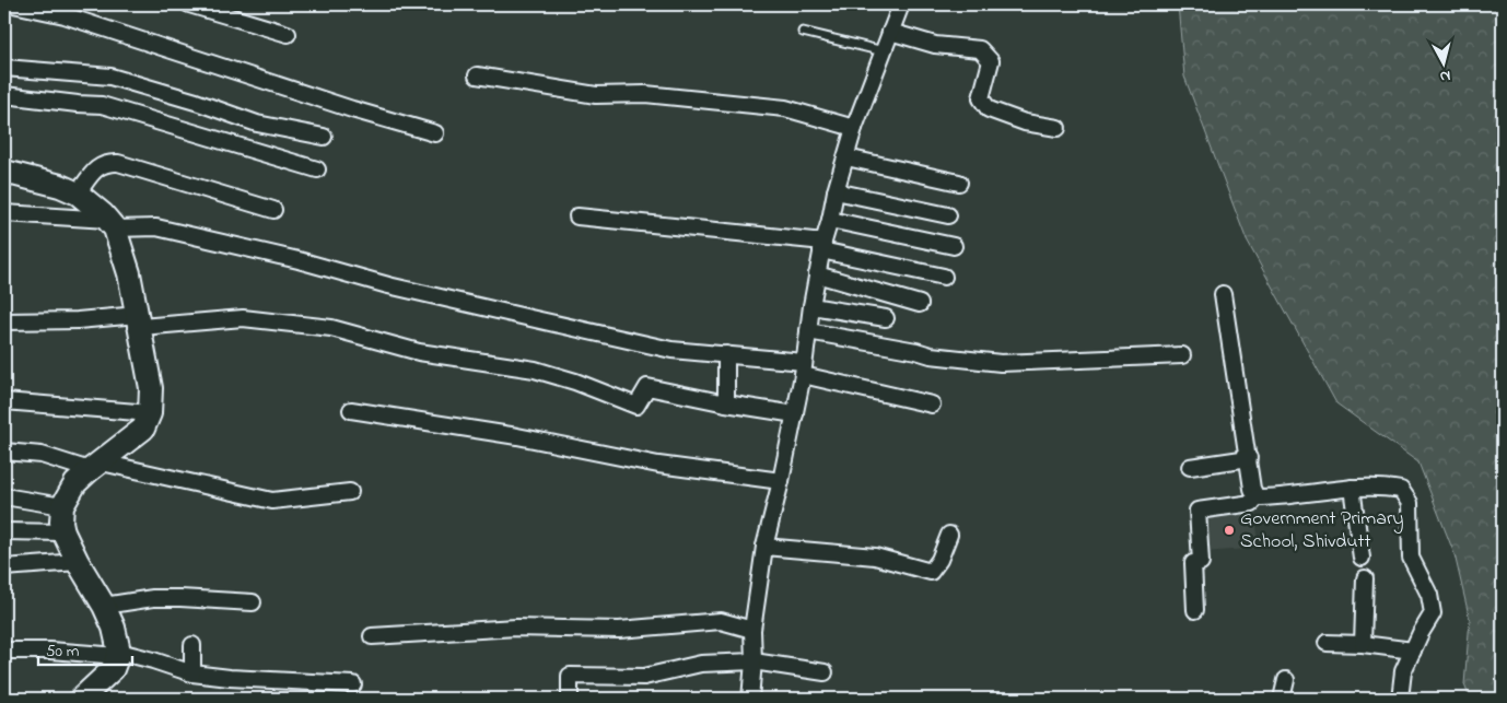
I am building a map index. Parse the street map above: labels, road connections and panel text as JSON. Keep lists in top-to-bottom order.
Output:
{
  "places": ["Government Primary School, Shivdutt"],
  "scale_bar": "50 m",
  "north": "bottom"
}
